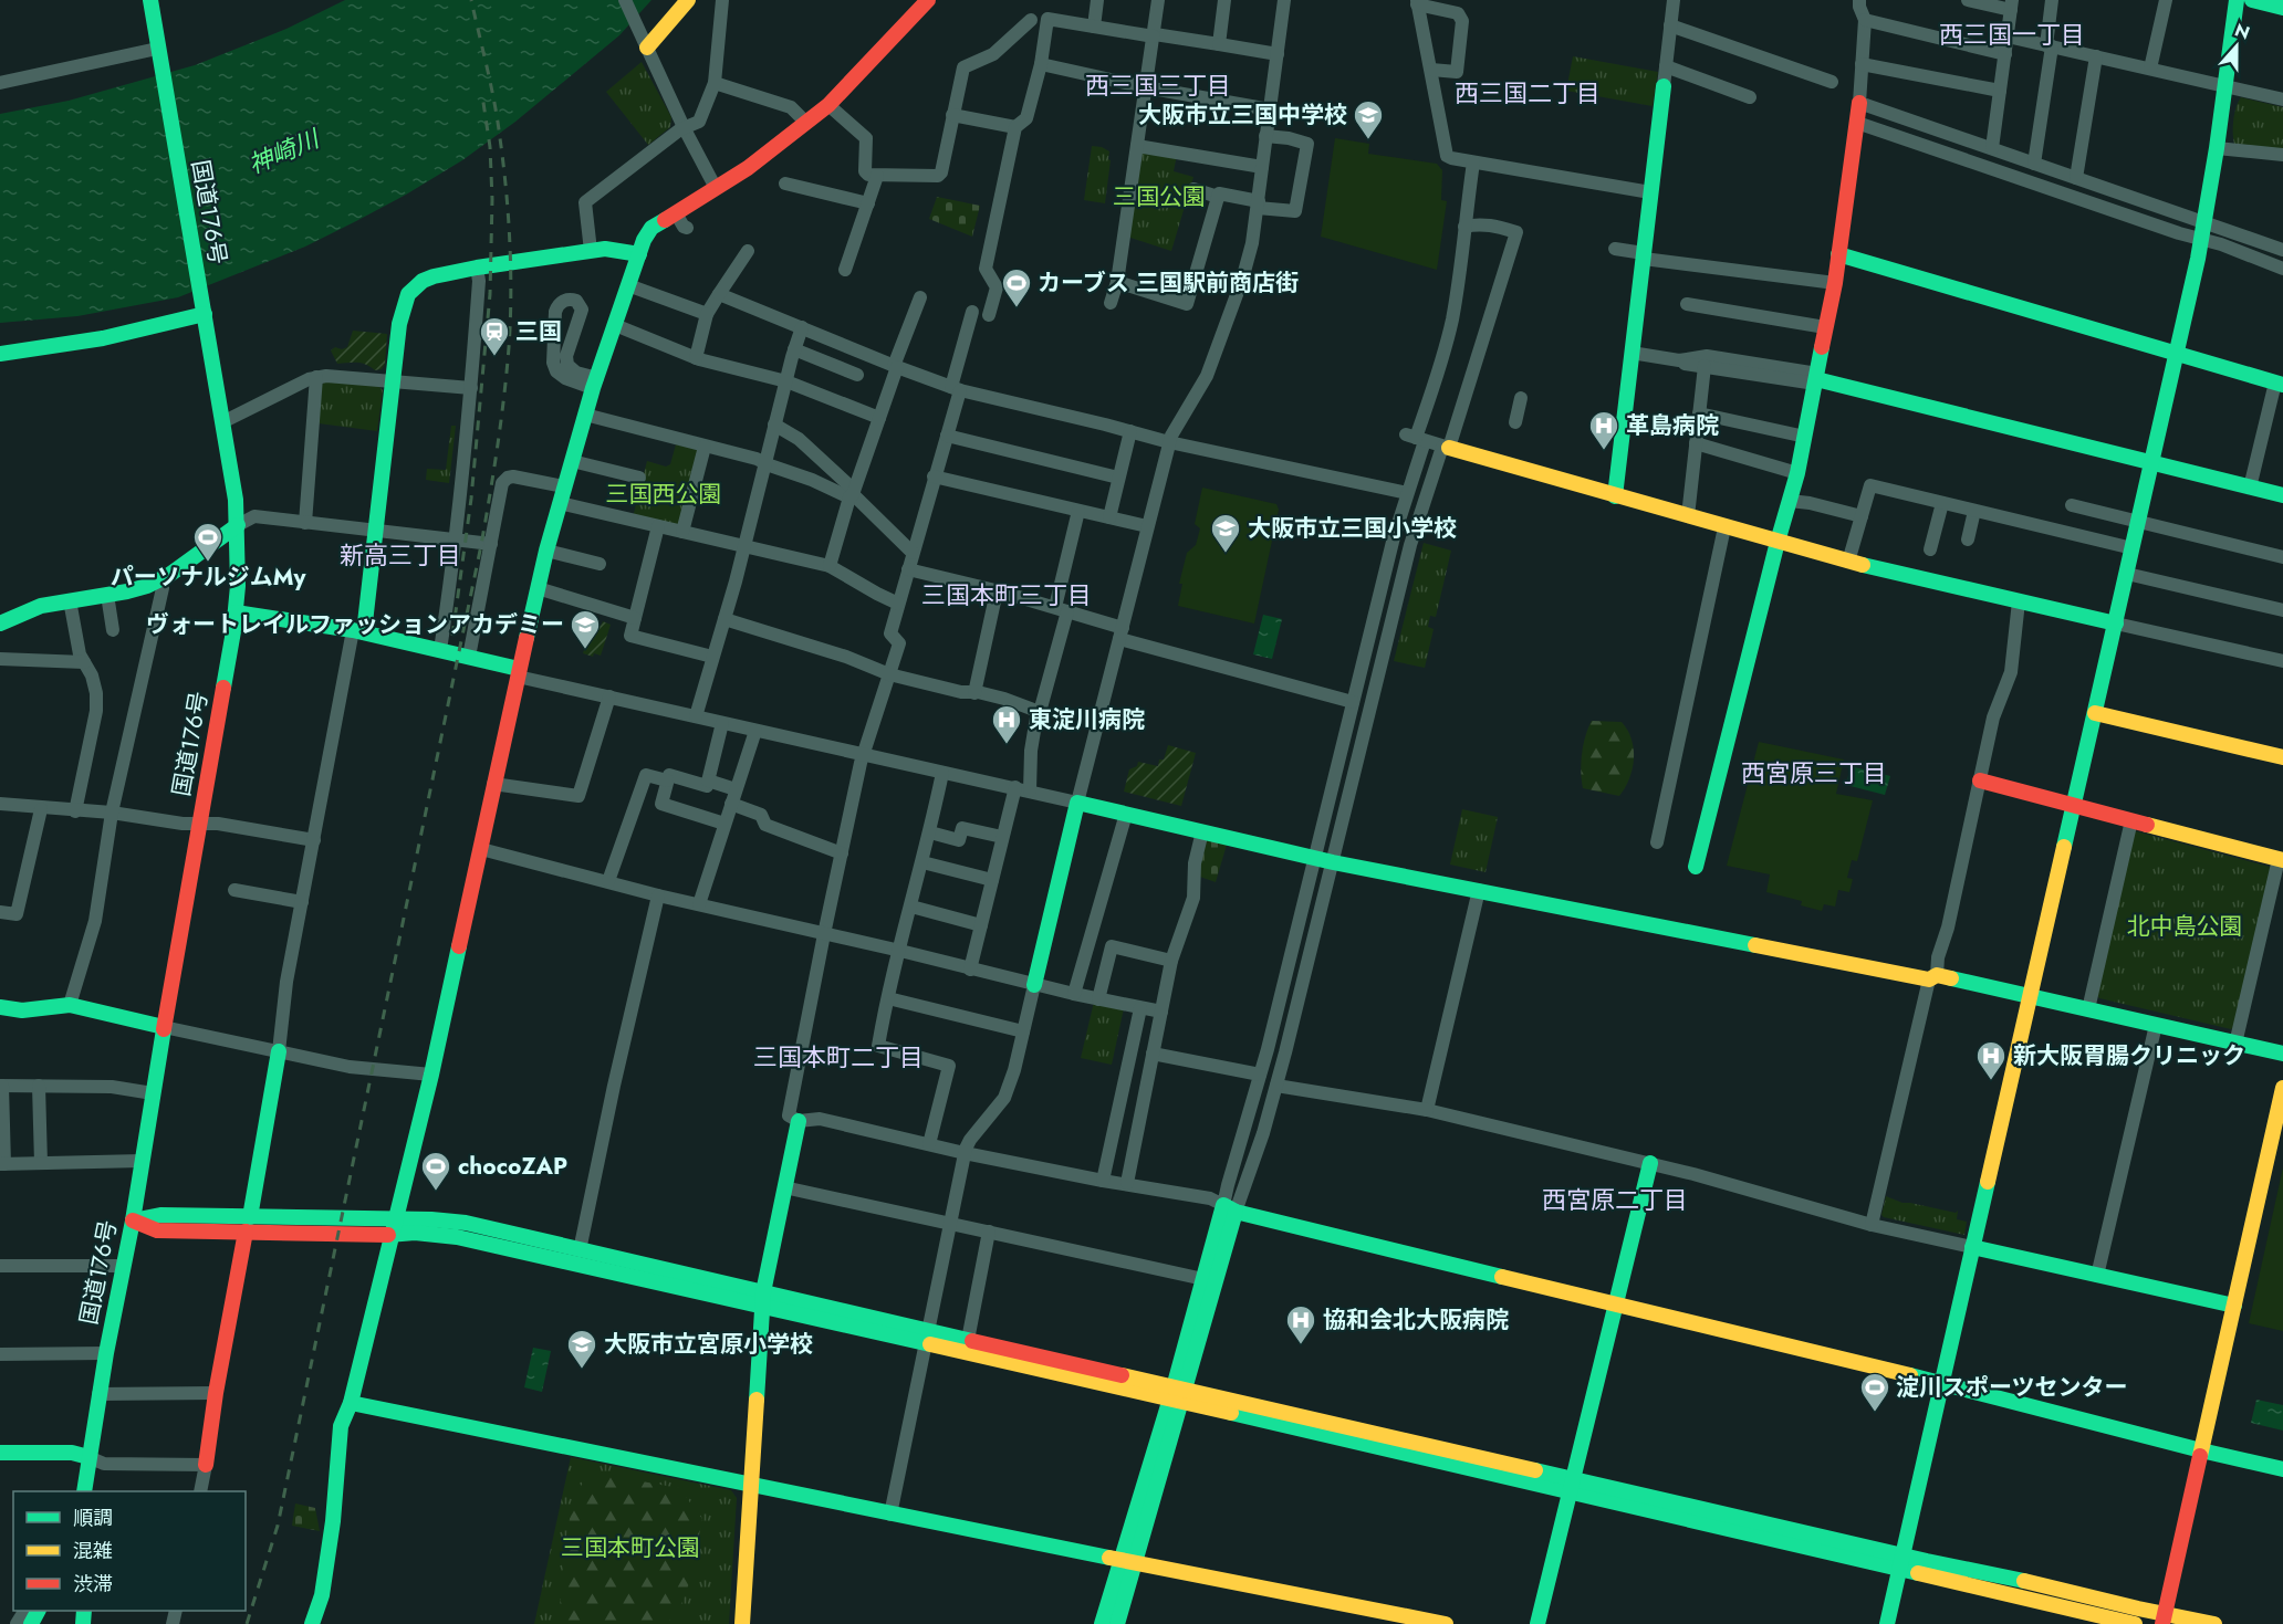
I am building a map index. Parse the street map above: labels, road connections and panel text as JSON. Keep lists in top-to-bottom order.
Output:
{
  "streets": {
    "main road": ["国道176号"]
  },
  "districts": [
    "西三国一丁目",
    "西三国三丁目",
    "西三国二丁目",
    "新高三丁目",
    "三国本町三丁目",
    "西宮原三丁目",
    "三国本町二丁目",
    "西宮原二丁目"
  ],
  "water": ["神崎川"],
  "parks": [
    "三国公園",
    "三国西公園",
    "北中島公園",
    "三国本町公園"
  ],
  "places": {
    "school or university": [
      "大阪市立三国中学校",
      "大阪市立三国小学校",
      "ヴォートレイルファッションアカデミー",
      "大阪市立宮原小学校"
    ],
    "sports": [
      "カーブス 三国駅前商店街",
      "パーソナルジムMy",
      "chocoZAP",
      "淀川スポーツセンター"
    ],
    "station": ["三国"],
    "hospital": [
      "革島病院",
      "東淀川病院",
      "新大阪胃腸クリニック",
      "協和会北大阪病院"
    ]
  },
  "legend": ["順調", "混雑", "渋滞"],
  "north": "top"
}
